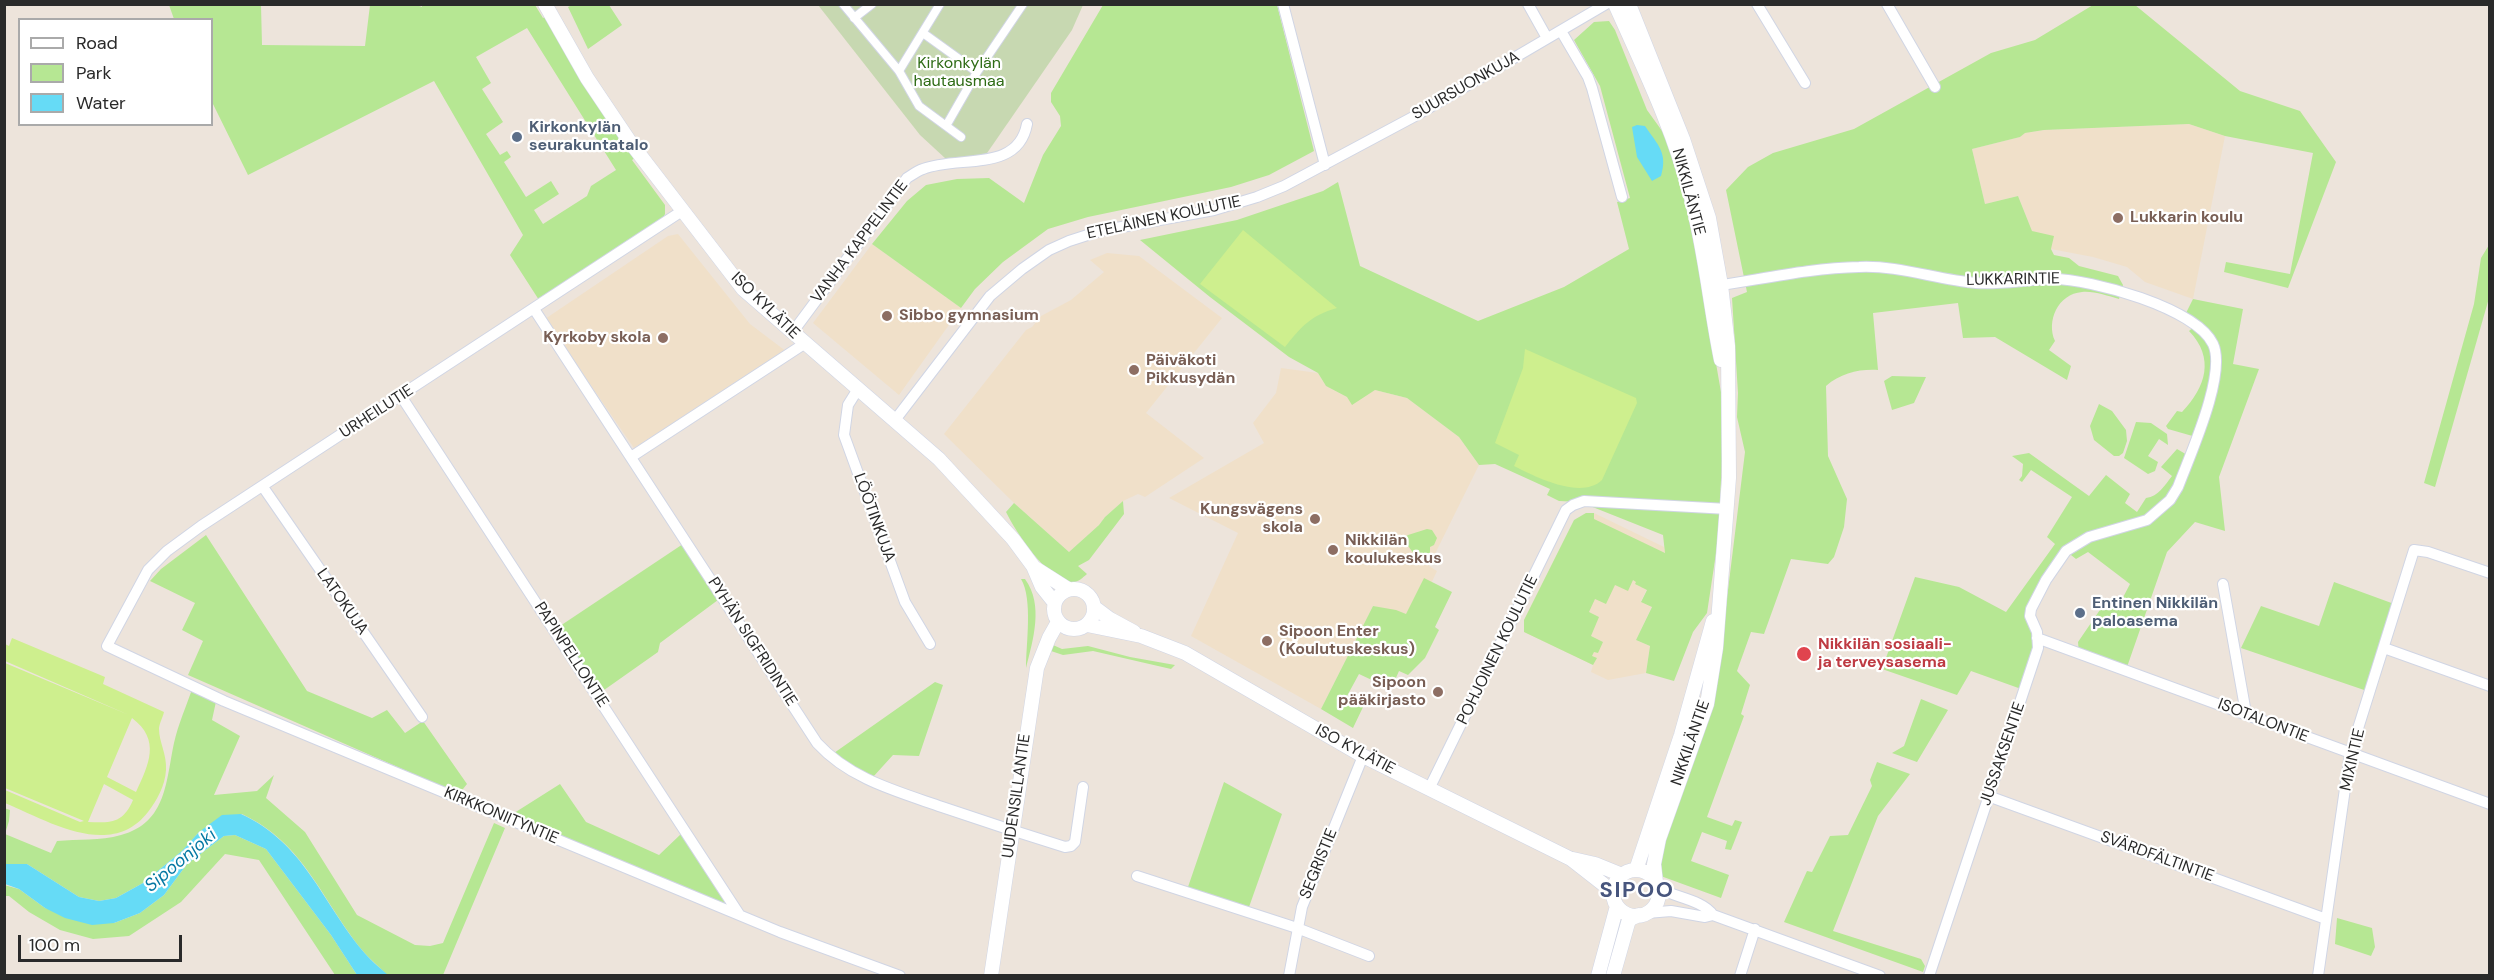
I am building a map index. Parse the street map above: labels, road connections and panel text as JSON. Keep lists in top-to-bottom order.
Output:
{
  "streets": {
    "street": [
      "SUURSUONKUJA",
      "NIKKILÄNTIE",
      "ETELÄINEN KOULUTIE",
      "VANHA KAPPELINTIE",
      "LUKKARINTIE",
      "ISO KYLÄTIE",
      "URHEILUTIE",
      "LÖÖTINKUJA",
      "LATOKUJA",
      "PYHÄN SIGFRIDINTIE",
      "POHJOINEN KOULUTIE",
      "PAPINPELLONTIE",
      "ISOTALONTIE",
      "JUSSAKSENTIE",
      "MIXINTIE",
      "UUDENSILLANTIE",
      "KIRKKONIITYNTIE",
      "SVÄRDFÄLTINTIE",
      "SEGRISTIE"
    ]
  },
  "crossings": [
    ["SUURSUONKUJA", "ETELÄINEN KOULUTIE"],
    ["NIKKILÄNTIE", "LUKKARINTIE"],
    ["NIKKILÄNTIE", "ISO KYLÄTIE"],
    ["NIKKILÄNTIE", "POHJOINEN KOULUTIE"],
    ["ETELÄINEN KOULUTIE", "ISO KYLÄTIE"],
    ["VANHA KAPPELINTIE", "ISO KYLÄTIE"],
    ["LUKKARINTIE", "JUSSAKSENTIE"],
    ["ISO KYLÄTIE", "URHEILUTIE"],
    ["ISO KYLÄTIE", "LÖÖTINKUJA"],
    ["ISO KYLÄTIE", "POHJOINEN KOULUTIE"],
    ["ISO KYLÄTIE", "UUDENSILLANTIE"],
    ["ISO KYLÄTIE", "SEGRISTIE"],
    ["URHEILUTIE", "LATOKUJA"],
    ["URHEILUTIE", "PYHÄN SIGFRIDINTIE"],
    ["URHEILUTIE", "PAPINPELLONTIE"],
    ["URHEILUTIE", "KIRKKONIITYNTIE"],
    ["PYHÄN SIGFRIDINTIE", "UUDENSILLANTIE"],
    ["PAPINPELLONTIE", "KIRKKONIITYNTIE"],
    ["ISOTALONTIE", "JUSSAKSENTIE"],
    ["ISOTALONTIE", "MIXINTIE"],
    ["JUSSAKSENTIE", "SVÄRDFÄLTINTIE"],
    ["MIXINTIE", "SVÄRDFÄLTINTIE"]
  ],
  "districts": ["SIPOO"],
  "water": ["Sipoonjoki"],
  "parks": ["Kirkonkylän hautausmaa"],
  "places": [
    "Kirkonkylän seurakuntatalo",
    "Lukkarin koulu",
    "Sibbo gymnasium",
    "Kyrkoby skola",
    "Päiväkoti Pikkusydän",
    "Kungsvägens skola",
    "Nikkilän koulukeskus",
    "Entinen Nikkilän paloasema",
    "Sipoon Enter (Koulutuskeskus)",
    "Nikkilän sosiaali- ja terveysasema",
    "Sipoon pääkirjasto"
  ],
  "legend": ["Road", "Park", "Water"],
  "scale_bar": "100 m"
}
